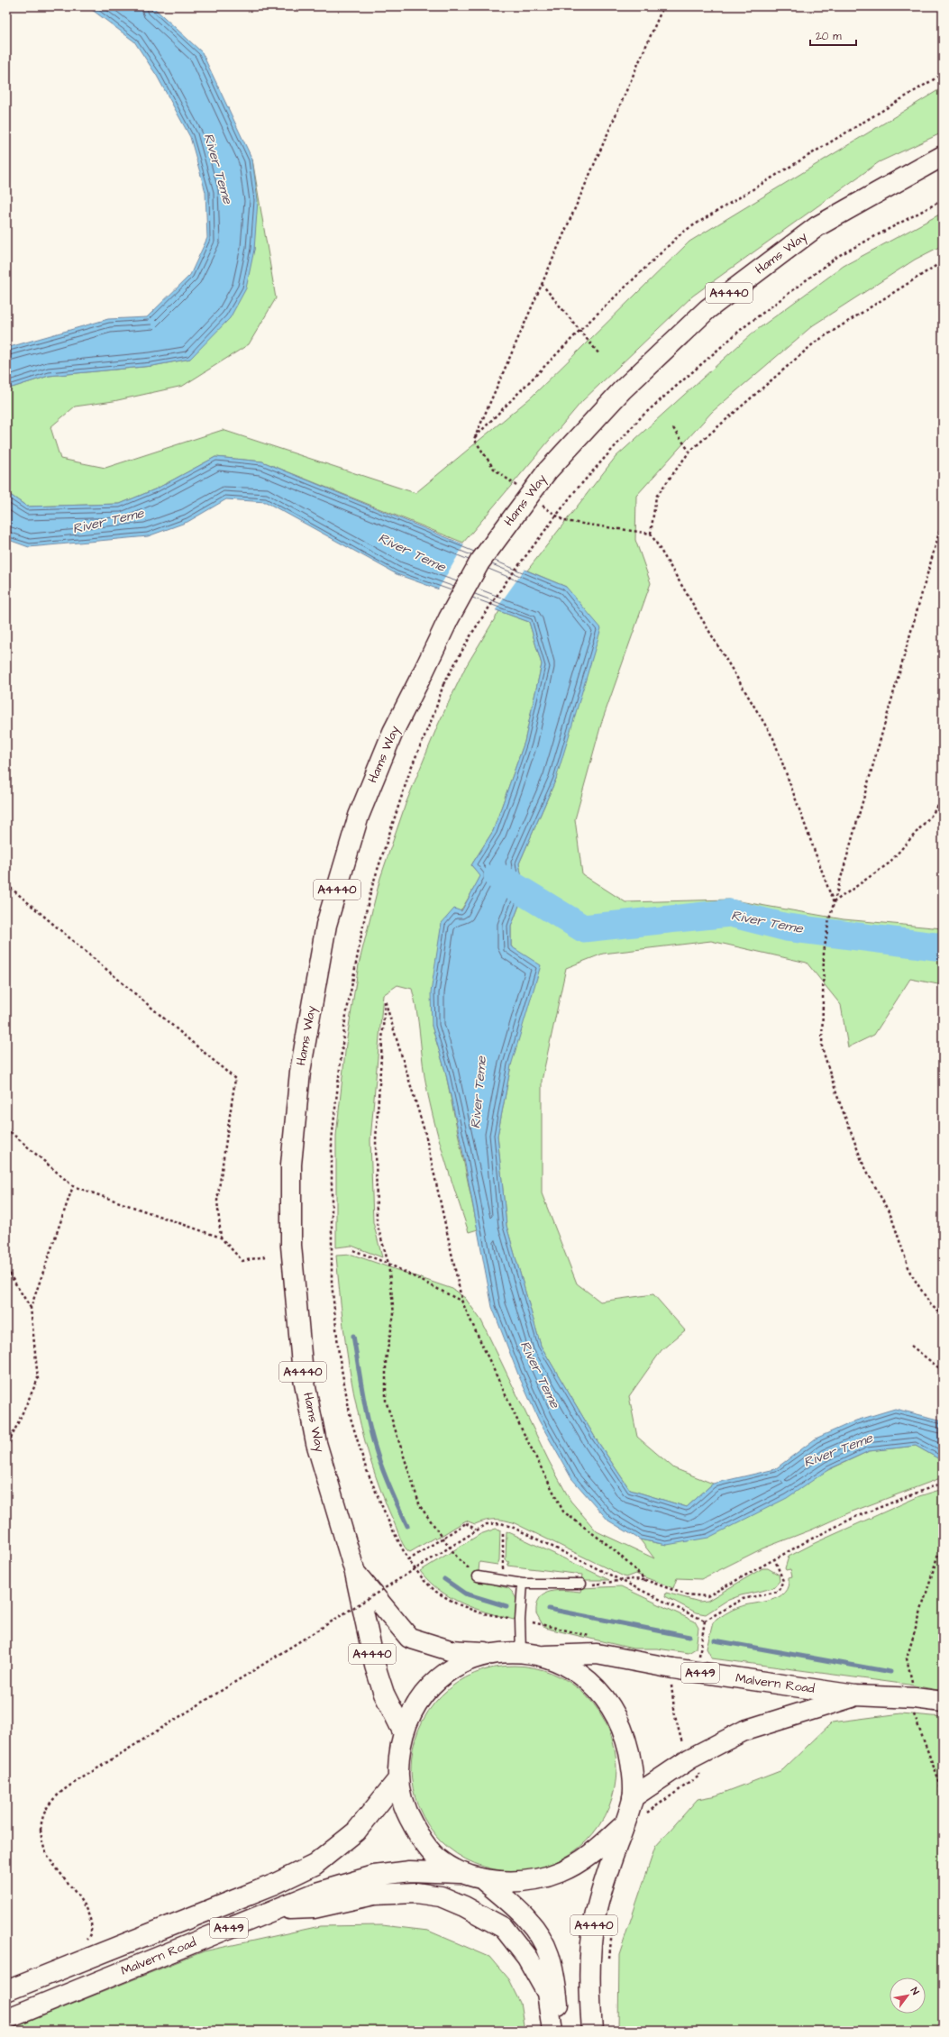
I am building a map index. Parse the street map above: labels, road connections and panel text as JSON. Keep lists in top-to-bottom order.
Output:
{
  "streets": {
    "main road": [
      "Hams Way",
      "A4440",
      "A449",
      "Malvern Road"
    ]
  },
  "water": ["River Teme"],
  "scale_bar": "20 m",
  "north": "top right"
}
